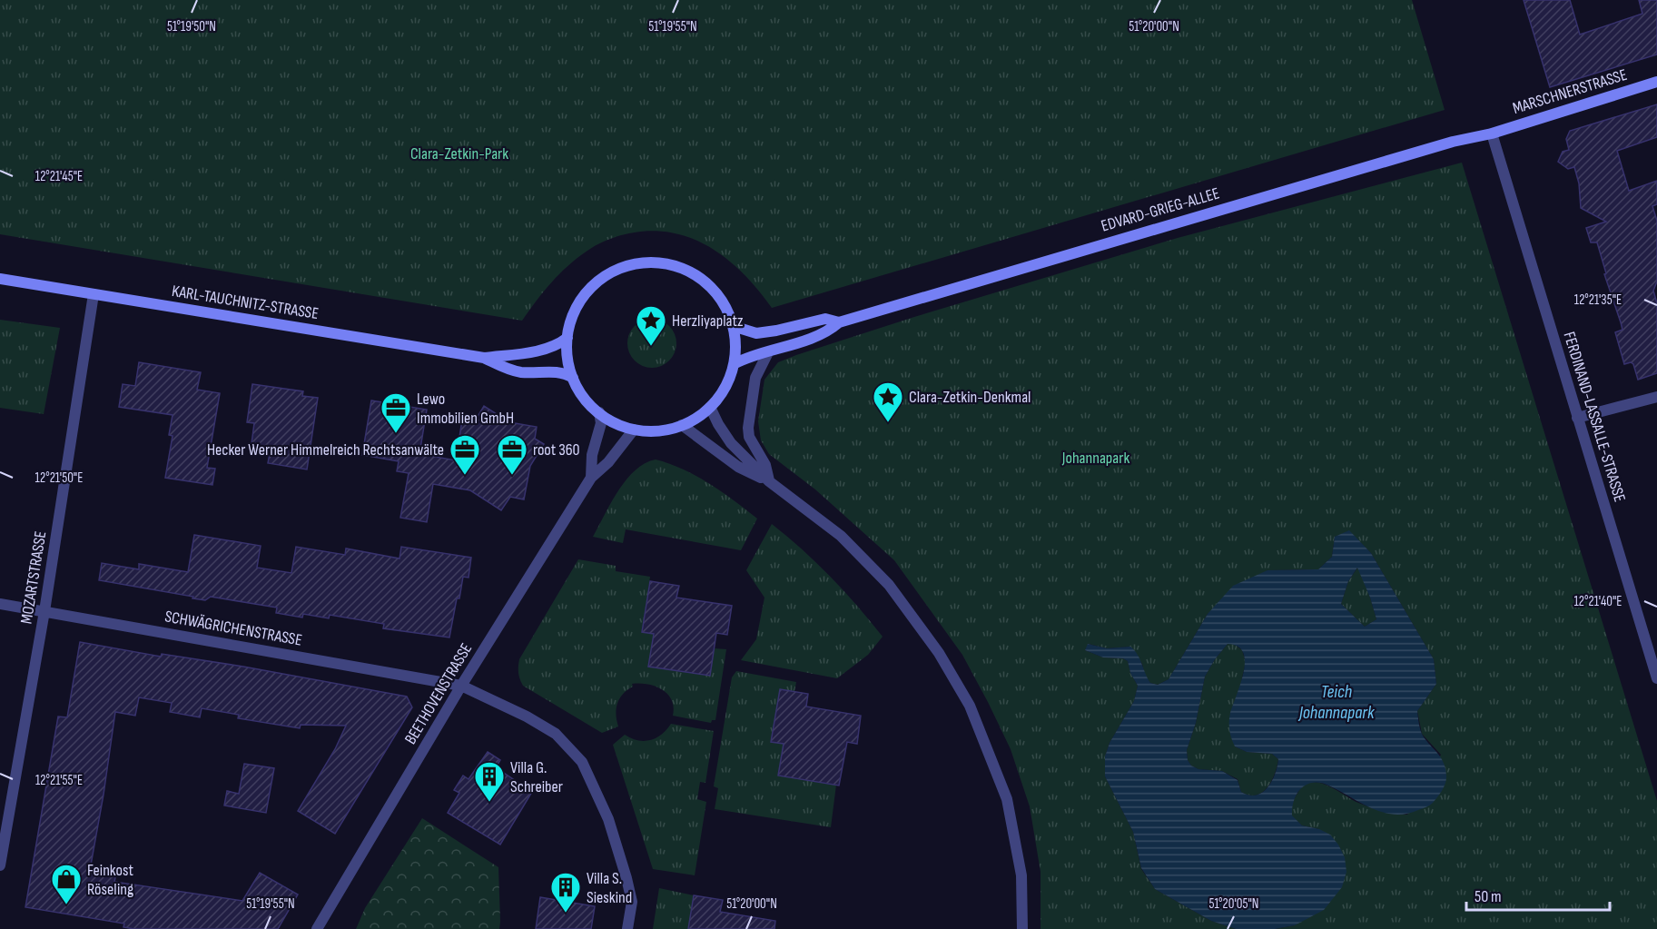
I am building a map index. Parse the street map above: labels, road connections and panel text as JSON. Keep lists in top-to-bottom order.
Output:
{
  "streets": {
    "main road": ["MARSCHNERSTRASSE", "EDVARD-GRIEG-ALLEE", "KARL-TAUCHNITZ-STRASSE"],
    "street": [
      "FERDINAND-LASSALLE-STRASSE",
      "MOZARTSTRASSE",
      "SCHWÄGRICHENSTRASSE",
      "BEETHOVENSTRASSE"
    ]
  },
  "crossings": [
    ["MARSCHNERSTRASSE", "EDVARD-GRIEG-ALLEE"],
    ["MARSCHNERSTRASSE", "FERDINAND-LASSALLE-STRASSE"],
    ["EDVARD-GRIEG-ALLEE", "KARL-TAUCHNITZ-STRASSE"],
    ["EDVARD-GRIEG-ALLEE", "FERDINAND-LASSALLE-STRASSE"],
    ["EDVARD-GRIEG-ALLEE", "BEETHOVENSTRASSE"],
    ["KARL-TAUCHNITZ-STRASSE", "MOZARTSTRASSE"],
    ["KARL-TAUCHNITZ-STRASSE", "BEETHOVENSTRASSE"],
    ["MOZARTSTRASSE", "SCHWÄGRICHENSTRASSE"],
    ["SCHWÄGRICHENSTRASSE", "BEETHOVENSTRASSE"]
  ],
  "water": ["Teich Johannapark"],
  "parks": ["Clara-Zetkin-Park", "Johannapark"],
  "places": {
    "place": ["Herzliyaplatz", "Clara-Zetkin-Denkmal"],
    "office": ["Lewo Immobilien GmbH", "Hecker Werner Himmelreich Rechtsanwälte", "root 360"],
    "building": ["Villa G. Schreiber", "Villa S. Sieskind"],
    "shop": ["Feinkost Röseling"]
  },
  "scale_bar": "50 m",
  "coordinates": [
    "51°19'50\"N",
    "51°19'55\"N",
    "51°20'00\"N",
    "12°21'45\"E",
    "12°21'35\"E",
    "12°21'50\"E",
    "12°21'40\"E",
    "12°21'55\"E",
    "51°20'05\"N"
  ]
}
